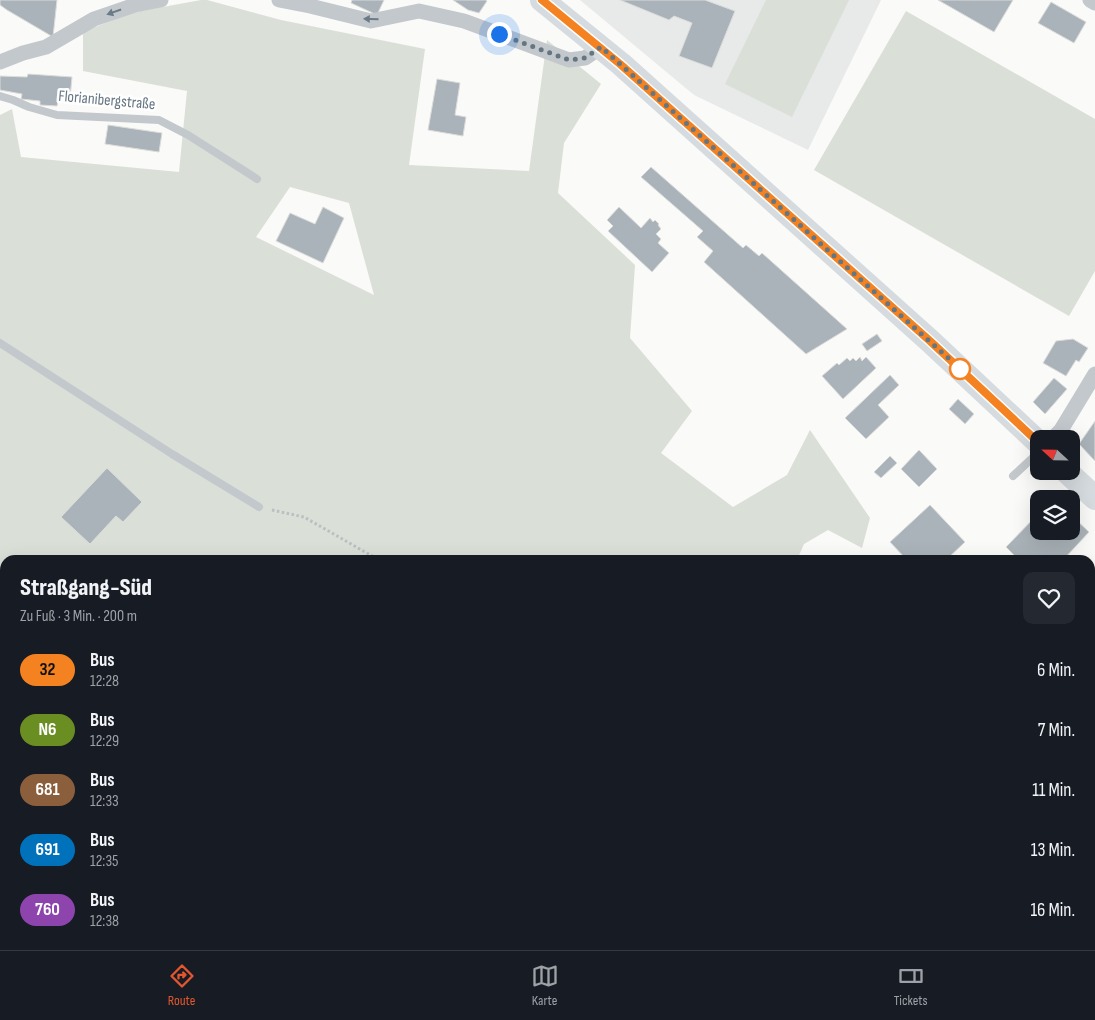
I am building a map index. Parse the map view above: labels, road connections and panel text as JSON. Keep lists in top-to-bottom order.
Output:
{
  "streets": {
    "lane": ["Florianibergstraße"]
  },
  "lines": ["bus line 32"],
  "north": "left",
  "page": {
    "heading": ["Straßgang-Süd", "Zu Fuß · 3 Min. · 200 m"],
    "list": [
      {
        "mark": "32",
        "name": "Bus",
        "note": "12:28",
        "value": "6 Min."
      },
      {
        "mark": "N6",
        "name": "Bus",
        "note": "12:29",
        "value": "7 Min."
      },
      {
        "mark": "681",
        "name": "Bus",
        "note": "12:33",
        "value": "11 Min."
      },
      {
        "mark": "691",
        "name": "Bus",
        "note": "12:35",
        "value": "13 Min."
      },
      {
        "mark": "760",
        "name": "Bus",
        "note": "12:38",
        "value": "16 Min."
      }
    ],
    "tabs": ["Route", "Karte", "Tickets"]
  }
}
